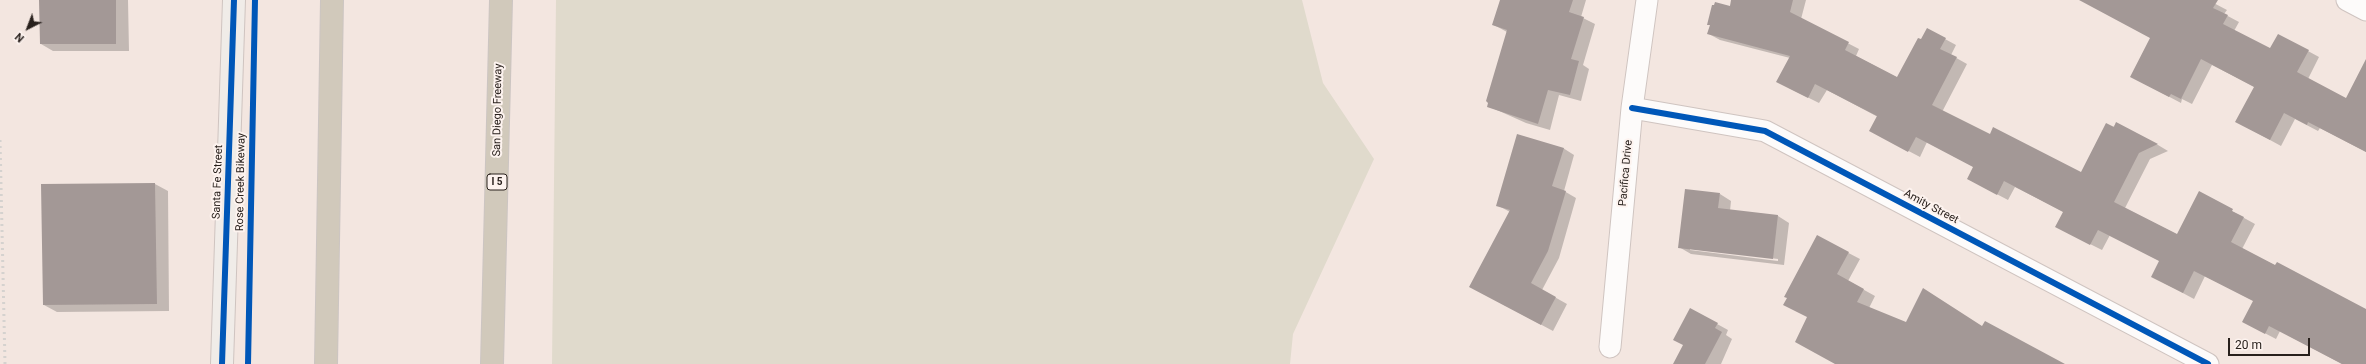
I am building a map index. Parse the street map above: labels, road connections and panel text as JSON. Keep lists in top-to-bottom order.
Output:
{
  "streets": {
    "highway": ["San Diego Freeway", "I 5"],
    "street": ["Pacifica Drive", "Santa Fe Street", "Amity Street"],
    "cycle path": ["Rose Creek Bikeway"]
  },
  "crossings": [
    ["Pacifica Drive", "Amity Street"]
  ],
  "scale_bar": "20 m",
  "north": "bottom left"
}
